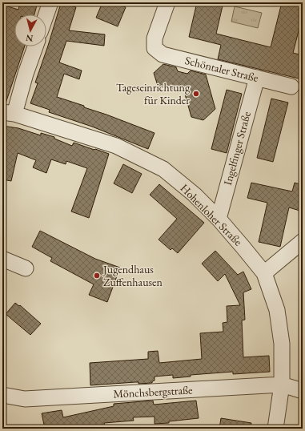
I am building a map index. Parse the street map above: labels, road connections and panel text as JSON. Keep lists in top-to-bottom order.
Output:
{
  "streets": {
    "street": [
      "Schöntaler Straße",
      "Ingelfinger Straße",
      "Hohenloher Straße",
      "Mönchsbergstraße"
    ]
  },
  "crossings": [
    ["Schöntaler Straße", "Ingelfinger Straße"],
    ["Ingelfinger Straße", "Hohenloher Straße"],
    ["Hohenloher Straße", "Mönchsbergstraße"]
  ],
  "places": ["Tageseinrichtung für Kinder", "Jugendhaus Zuffenhausen"],
  "north": "bottom"
}
